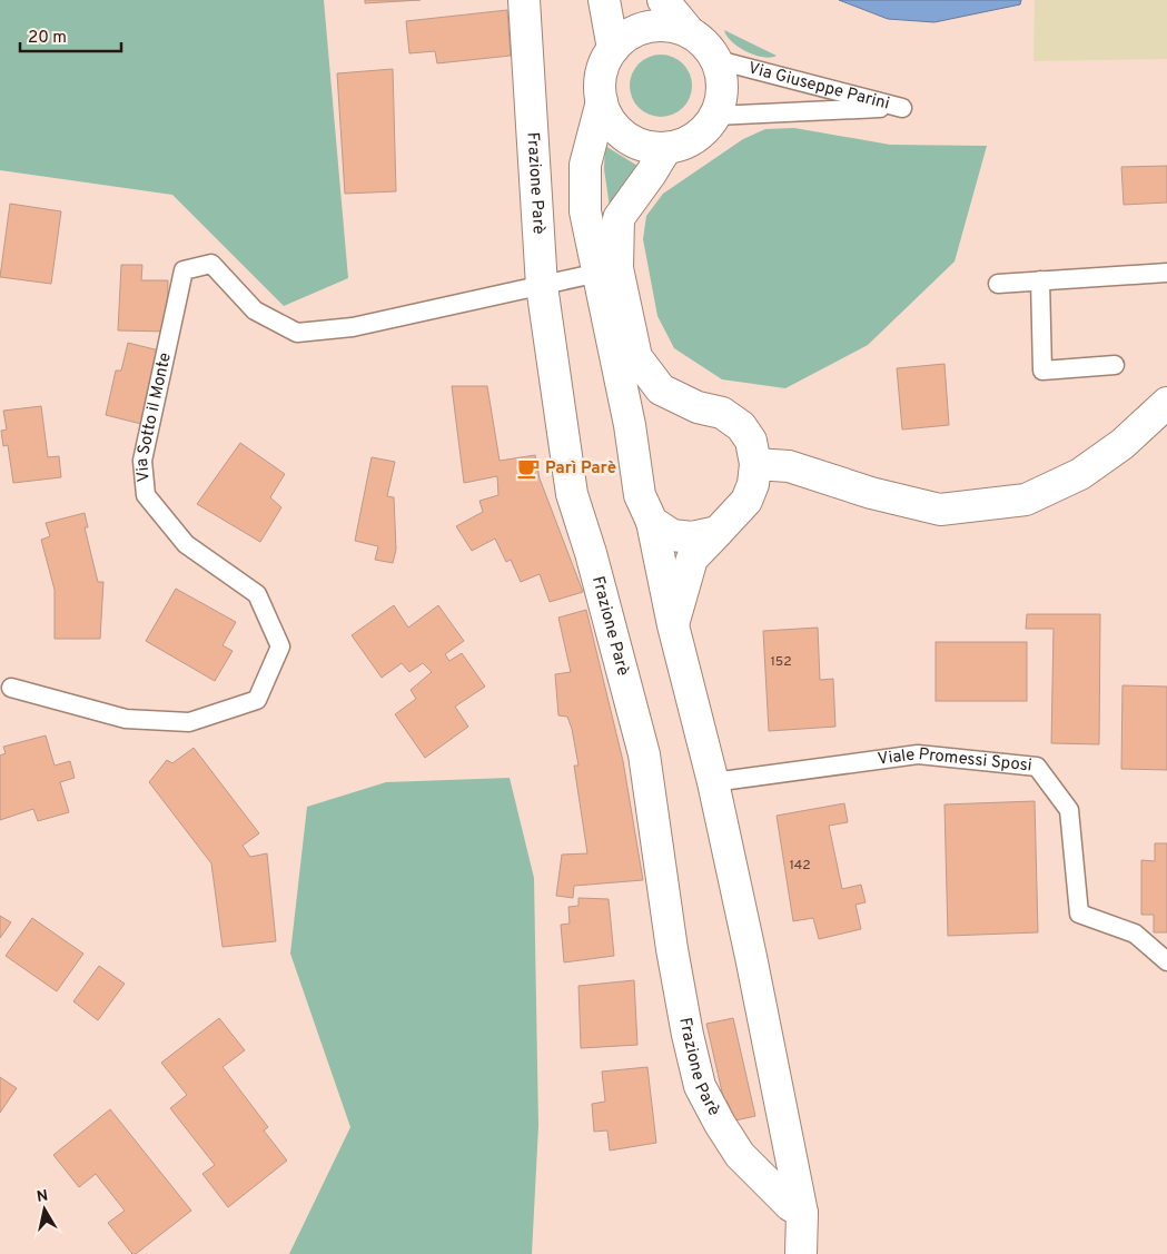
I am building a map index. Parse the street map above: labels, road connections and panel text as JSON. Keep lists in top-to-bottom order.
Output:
{
  "streets": {
    "main road": ["Frazione Parè"],
    "lane": ["Via Giuseppe Parini", "Via Sotto il Monte", "Viale Promessi Sposi"]
  },
  "crossings": [
    ["Frazione Parè", "Via Sotto il Monte"]
  ],
  "places": {
    "cafe": ["Parì Parè"]
  },
  "house_numbers": ["152", "142"],
  "scale_bar": "20 m",
  "north": "top"
}
